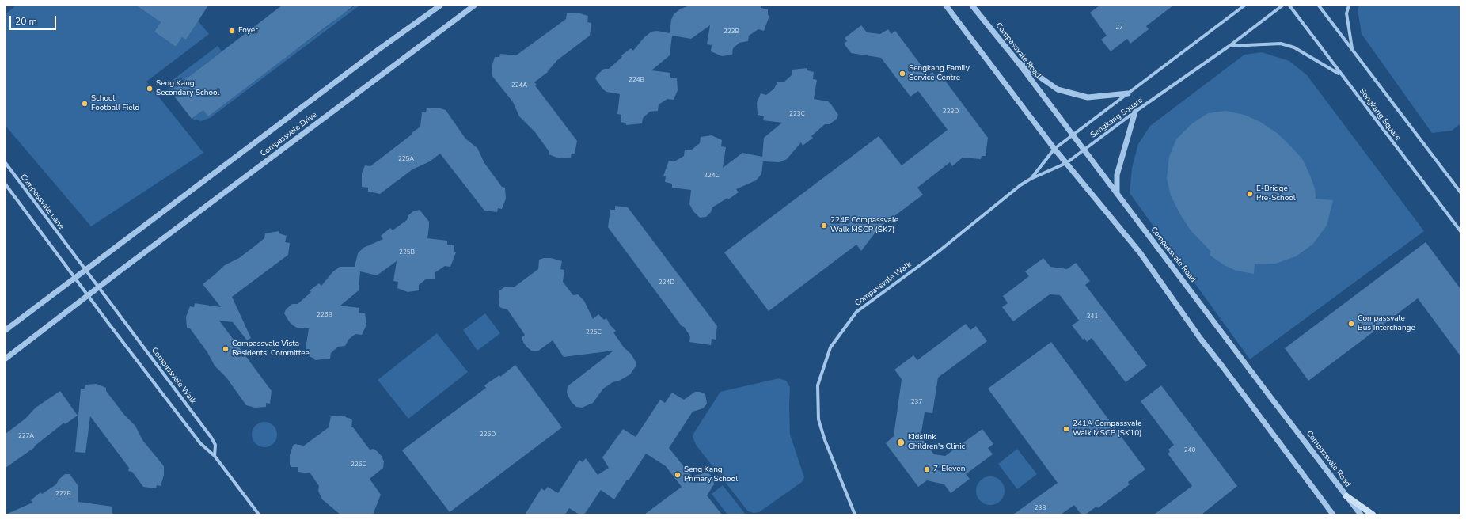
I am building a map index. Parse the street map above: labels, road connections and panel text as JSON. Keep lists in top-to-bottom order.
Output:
{
  "streets": {
    "street": [
      "Compassvale Road",
      "Sengkang Square",
      "Compassvale Drive",
      "Compassvale Lane",
      "Compassvale Walk"
    ]
  },
  "crossings": [
    ["Compassvale Road", "Sengkang Square"],
    ["Sengkang Square", "Compassvale Walk"],
    ["Compassvale Drive", "Compassvale Walk"],
    ["Compassvale Lane", "Compassvale Walk"]
  ],
  "places": [
    "Foyer",
    "Sengkang Family Service Centre",
    "Seng Kang Secondary School",
    "School Football Field",
    "E-Bridge Pre-School",
    "224E Compassvale Walk MSCP (SK7)",
    "Compassvale Bus Interchange",
    "Compassvale Vista Residents' Committee",
    "241A Compassvale Walk MSCP (SK10)",
    "Kidslink Children's Clinic",
    "7-Eleven",
    "Seng Kang Primary School"
  ],
  "house_numbers": [
    "27",
    "223B",
    "224B",
    "224A",
    "223D",
    "223C",
    "225A",
    "224C",
    "225B",
    "224D",
    "226B",
    "241",
    "225C",
    "237",
    "226D",
    "227A",
    "240",
    "226C",
    "227B",
    "238"
  ],
  "scale_bar": "20 m"
}
